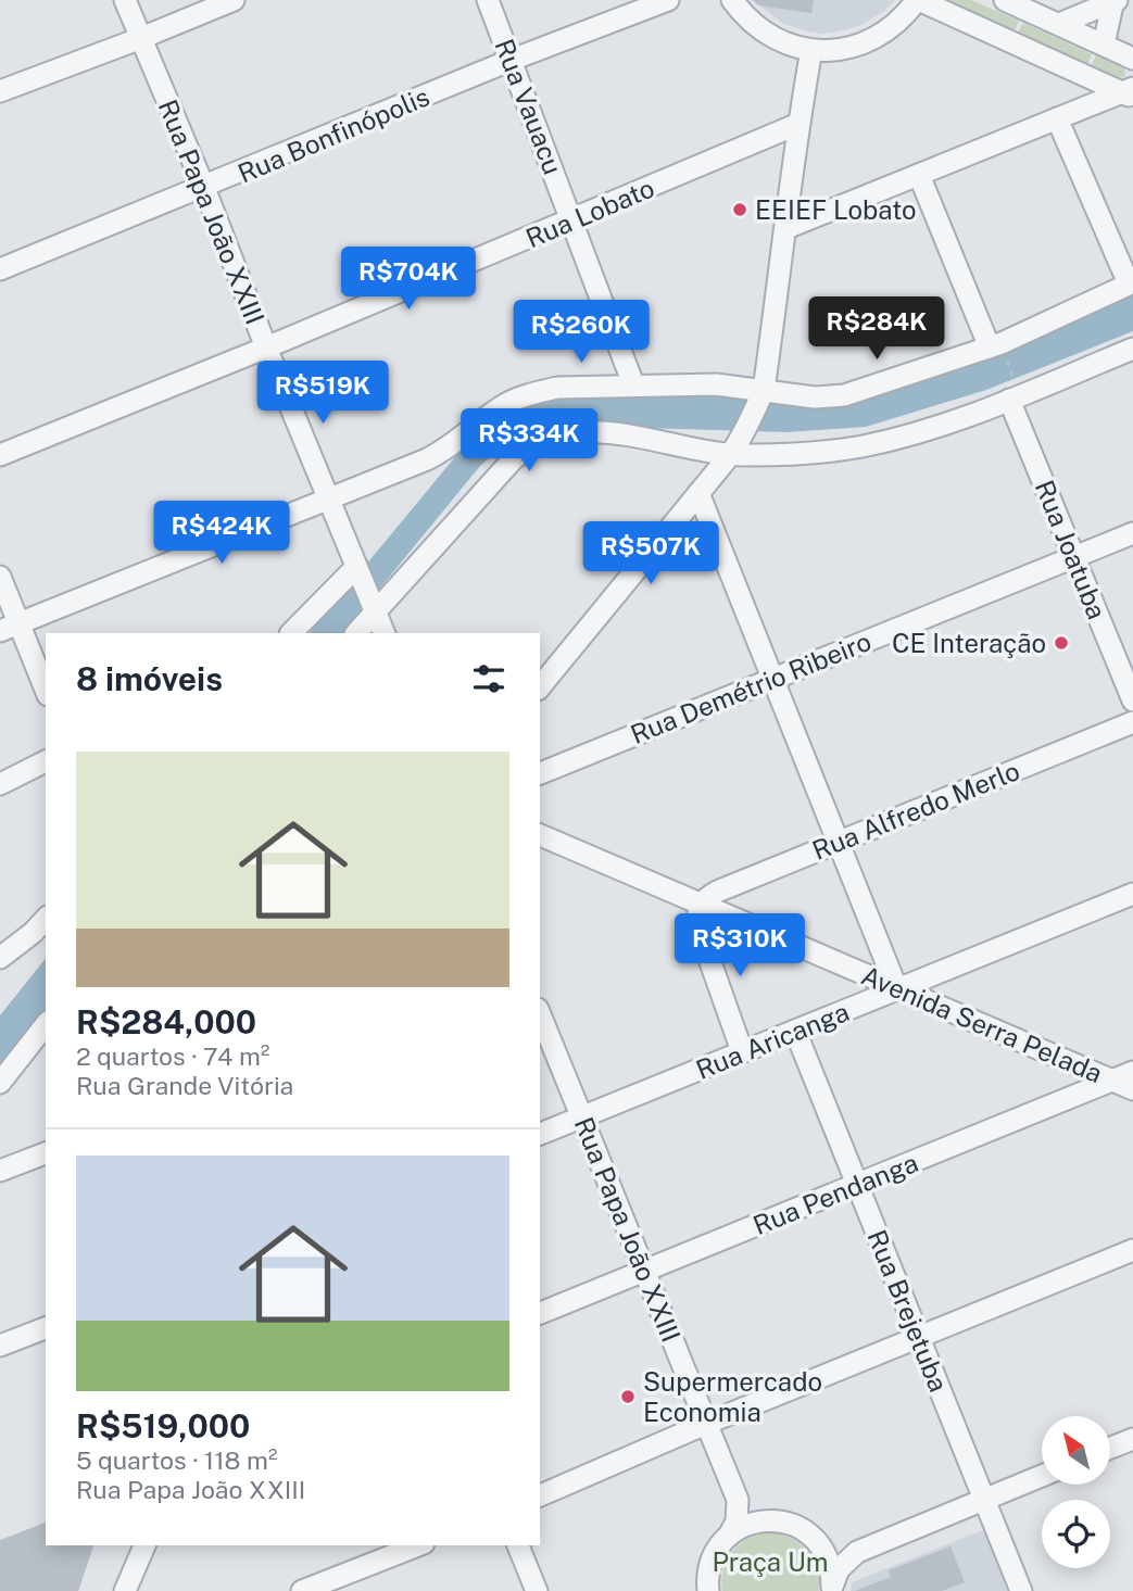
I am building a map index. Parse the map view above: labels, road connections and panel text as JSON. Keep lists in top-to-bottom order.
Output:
{
  "streets": {
    "street": [
      "Rua Vauacu",
      "Rua Bonfinópolis",
      "Rua Papa João XXIII",
      "Rua Lobato",
      "Rua Joatuba",
      "Rua Demétrio Ribeiro",
      "Rua Alfredo Merlo",
      "Avenida Serra Pelada",
      "Rua Aricanga",
      "Rua Pendanga",
      "Rua Brejetuba"
    ]
  },
  "crossings": [
    ["Rua Vauacu", "Rua Bonfinópolis"],
    ["Rua Vauacu", "Rua Lobato"],
    ["Rua Bonfinópolis", "Rua Papa João XXIII"],
    ["Rua Papa João XXIII", "Rua Lobato"],
    ["Rua Papa João XXIII", "Rua Aricanga"],
    ["Rua Papa João XXIII", "Rua Pendanga"],
    ["Rua Joatuba", "Rua Demétrio Ribeiro"],
    ["Rua Alfredo Merlo", "Avenida Serra Pelada"],
    ["Avenida Serra Pelada", "Rua Aricanga"],
    ["Avenida Serra Pelada", "Rua Pendanga"],
    ["Rua Aricanga", "Rua Brejetuba"],
    ["Rua Pendanga", "Rua Brejetuba"]
  ],
  "parks": ["Praça Um"],
  "places": ["EEIEF Lobato", "CE Interação", "Supermercado Economia"],
  "north": "top left",
  "page": {
    "price": [
      "R$704K",
      "R$284K",
      "R$260K",
      "R$519K",
      "R$334K",
      "R$424K",
      "R$507K",
      "R$310K"
    ],
    "heading": "8 imóveis",
    "list": [
      {
        "name": "R$284,000",
        "note": "2 quartos · 74 m² · Rua Grande Vitória"
      },
      {
        "name": "R$519,000",
        "note": "5 quartos · 118 m² · Rua Papa João XXIII"
      }
    ]
  }
}
